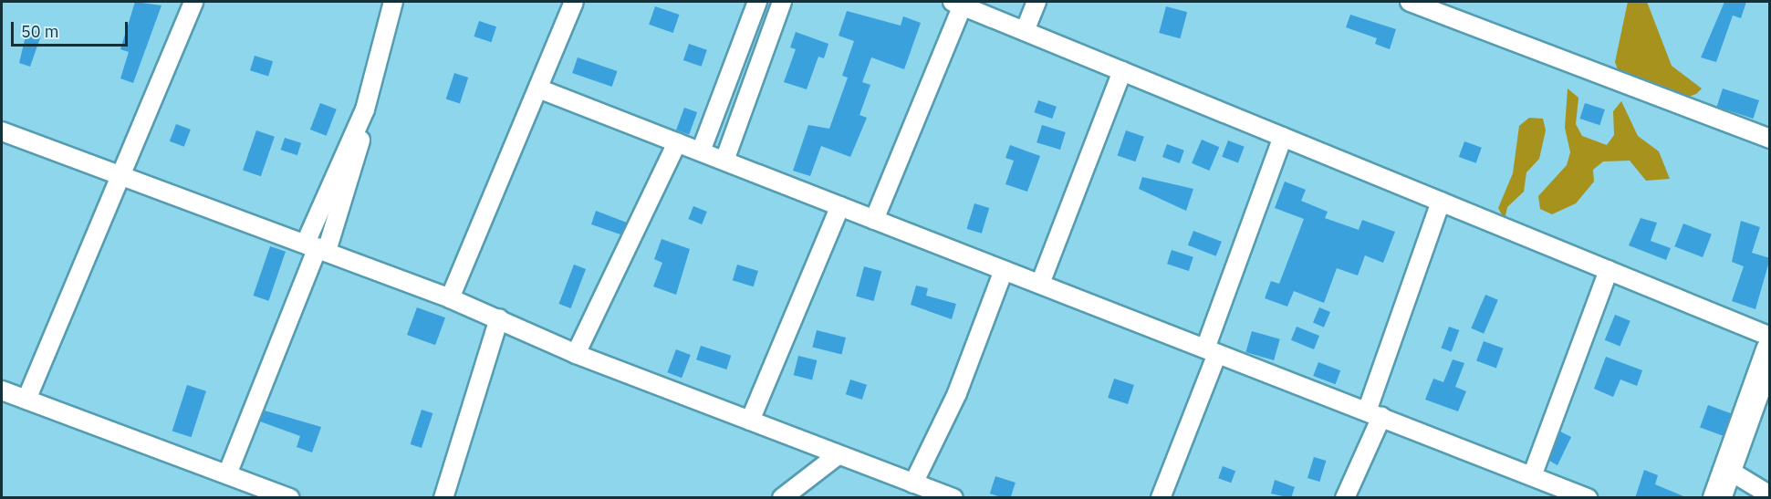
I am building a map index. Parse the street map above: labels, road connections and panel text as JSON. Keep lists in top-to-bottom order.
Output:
{
  "scale_bar": "50 m"
}
